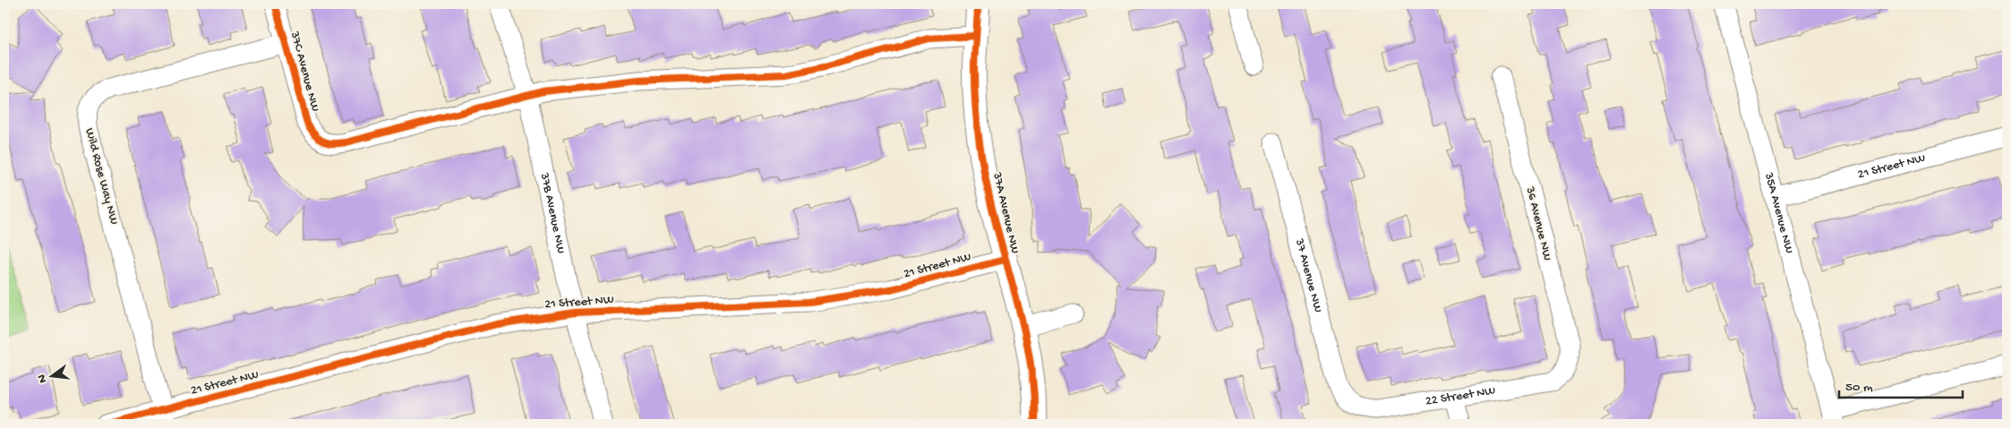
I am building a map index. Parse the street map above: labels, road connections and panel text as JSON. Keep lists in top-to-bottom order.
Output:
{
  "streets": {
    "street": [
      "37C Avenue NW",
      "21 Street NW",
      "Wild Rose Way NW",
      "37B Avenue NW",
      "37A Avenue NW",
      "35A Avenue NW",
      "36 Avenue NW",
      "37 Avenue NW",
      "22 Street NW"
    ]
  },
  "crossings": [
    ["37C Avenue NW", "Wild Rose Way NW"],
    ["37C Avenue NW", "37B Avenue NW"],
    ["21 Street NW", "Wild Rose Way NW"],
    ["21 Street NW", "37B Avenue NW"],
    ["21 Street NW", "37A Avenue NW"],
    ["21 Street NW", "35A Avenue NW"],
    ["36 Avenue NW", "22 Street NW"],
    ["37 Avenue NW", "22 Street NW"]
  ],
  "scale_bar": "50 m",
  "north": "left"
}
